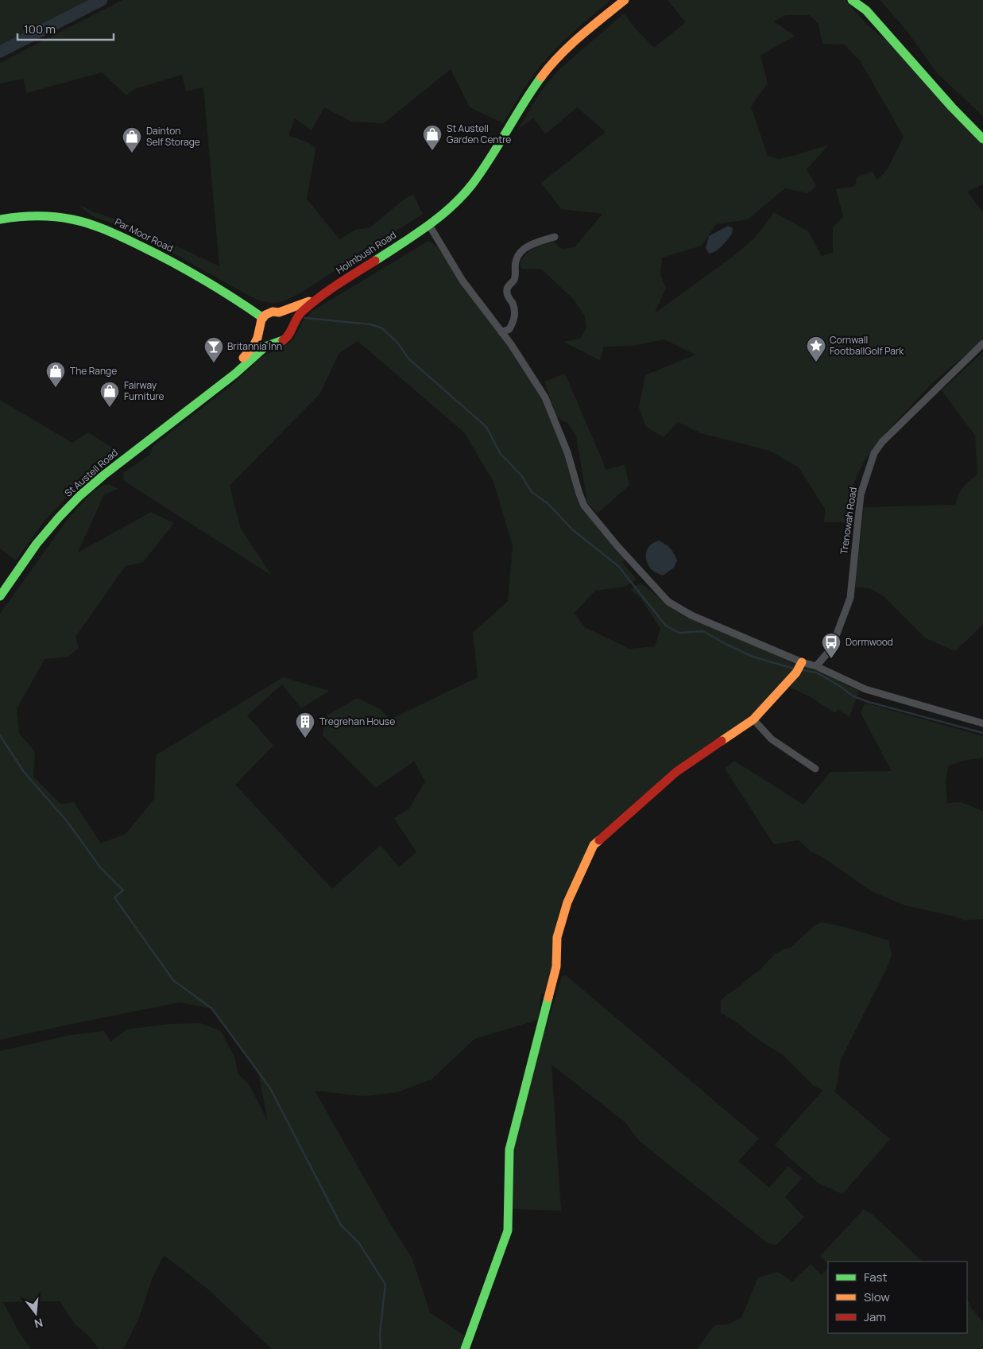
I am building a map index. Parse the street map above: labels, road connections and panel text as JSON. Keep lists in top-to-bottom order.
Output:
{
  "streets": {
    "main road": ["Par Moor Road", "Holmbush Road", "St Austell Road"],
    "street": ["Trenowah Road"]
  },
  "places": {
    "shop": [
      "St Austell Garden Centre",
      "Dainton Self Storage",
      "The Range",
      "Fairway Furniture"
    ],
    "place": ["Cornwall FootballGolf Park"],
    "bar": ["Britannia Inn"],
    "bus stop": ["Dormwood"],
    "building": ["Tregrehan House"]
  },
  "legend": ["Fast", "Slow", "Jam"],
  "scale_bar": "100 m",
  "north": "bottom"
}
